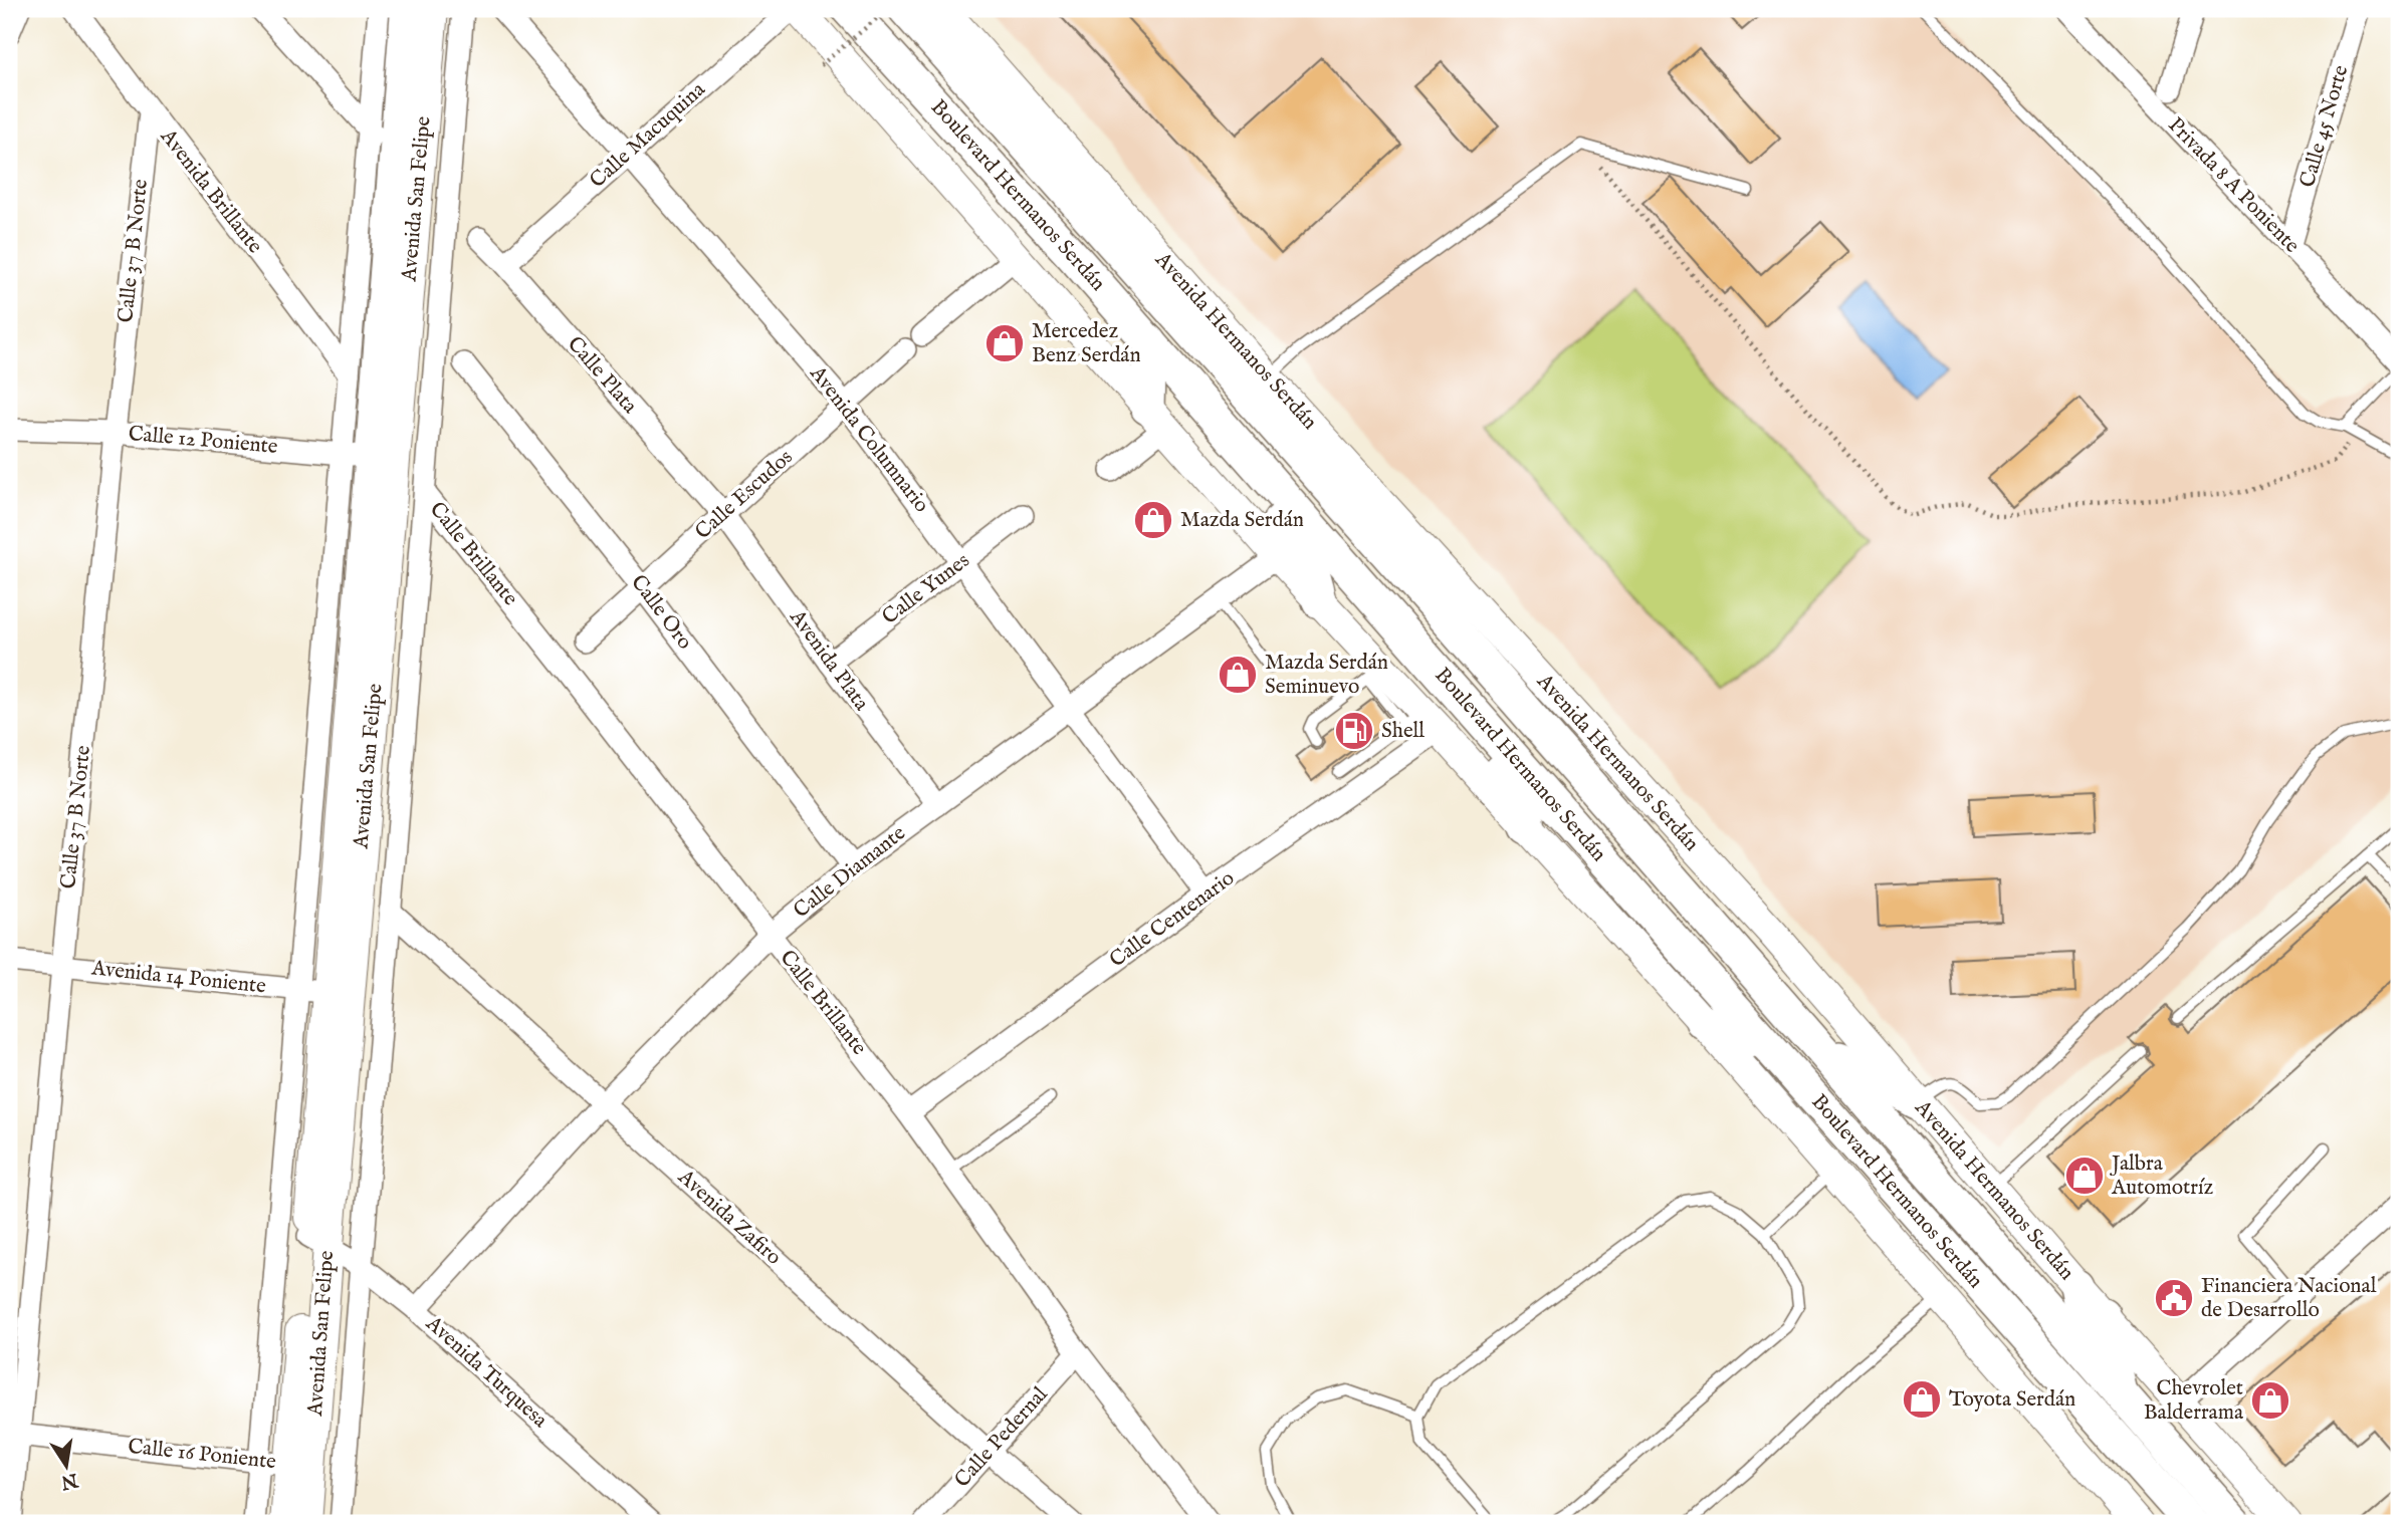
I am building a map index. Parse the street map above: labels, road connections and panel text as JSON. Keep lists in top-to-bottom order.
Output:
{
  "streets": {
    "main road": ["Boulevard Hermanos Serdán", "Avenida San Felipe", "Avenida Hermanos Serdán"],
    "street": [
      "Calle 45 Norte",
      "Calle Macuquina",
      "Privada 8 A Poniente",
      "Avenida Brillante",
      "Calle 37 B Norte",
      "Calle Plata",
      "Avenida Columnario",
      "Calle 12 Poniente",
      "Calle Escudos",
      "Calle Brillante",
      "Calle Yunes",
      "Calle Oro",
      "Avenida Plata",
      "Calle Diamante",
      "Calle Centenario",
      "Avenida 14 Poniente",
      "Avenida Zafiro",
      "Avenida Turquesa",
      "Calle Pedernal",
      "Calle 16 Poniente"
    ]
  },
  "crossings": [
    ["Calle 45 Norte", "Privada 8 A Poniente"],
    ["Calle Macuquina", "Calle Plata"],
    ["Calle Macuquina", "Avenida Columnario"],
    ["Avenida Brillante", "Avenida San Felipe"],
    ["Avenida Brillante", "Calle 37 B Norte"],
    ["Avenida San Felipe", "Calle 12 Poniente"],
    ["Avenida San Felipe", "Calle Brillante"],
    ["Avenida San Felipe", "Avenida 14 Poniente"],
    ["Avenida San Felipe", "Avenida Zafiro"],
    ["Avenida San Felipe", "Avenida Turquesa"],
    ["Avenida San Felipe", "Calle 16 Poniente"],
    ["Calle 37 B Norte", "Calle 12 Poniente"],
    ["Calle 37 B Norte", "Avenida 14 Poniente"],
    ["Calle 37 B Norte", "Calle 16 Poniente"],
    ["Calle Plata", "Calle Escudos"],
    ["Calle Plata", "Avenida Plata"],
    ["Avenida Columnario", "Calle Escudos"],
    ["Avenida Columnario", "Calle Yunes"],
    ["Avenida Columnario", "Calle Diamante"],
    ["Avenida Columnario", "Calle Centenario"],
    ["Calle Escudos", "Calle Oro"],
    ["Calle Escudos", "Avenida Plata"],
    ["Calle Brillante", "Calle Diamante"],
    ["Calle Brillante", "Calle Centenario"],
    ["Calle Brillante", "Calle Pedernal"],
    ["Calle Yunes", "Avenida Plata"],
    ["Calle Oro", "Calle Diamante"],
    ["Avenida Plata", "Calle Diamante"],
    ["Calle Diamante", "Avenida Zafiro"],
    ["Calle Diamante", "Avenida Turquesa"],
    ["Avenida Zafiro", "Calle Pedernal"]
  ],
  "places": {
    "shop": [
      "Mercedez Benz Serdán",
      "Mazda Serdán",
      "Mazda Serdán Seminuevo",
      "Jalbra Automotríz",
      "Toyota Serdán",
      "Chevrolet Balderrama"
    ],
    "fuel station": ["Shell"],
    "public building": ["Financiera Nacional de Desarrollo"]
  },
  "north": "bottom"
}
